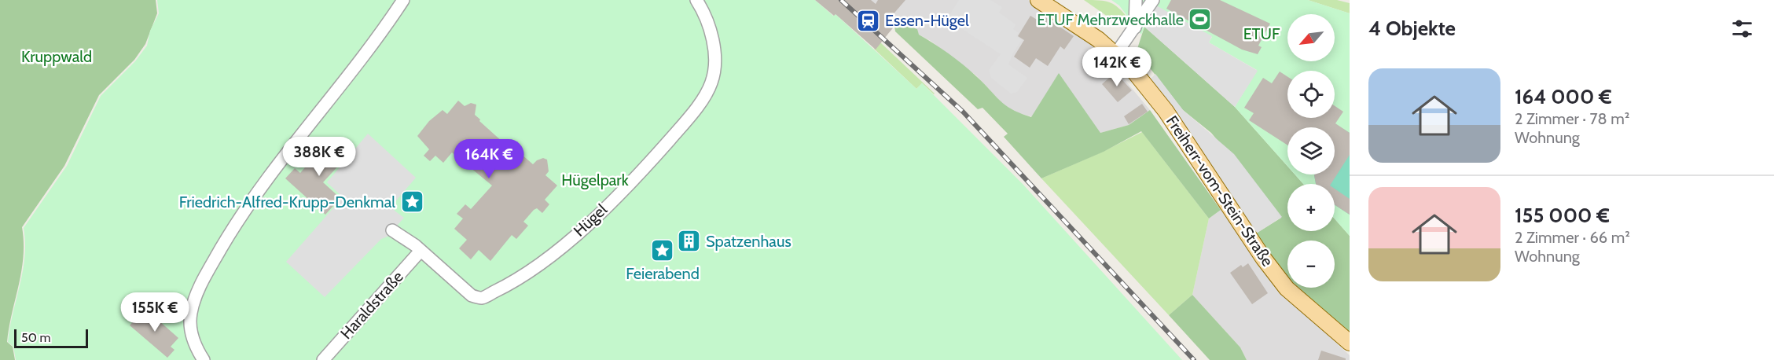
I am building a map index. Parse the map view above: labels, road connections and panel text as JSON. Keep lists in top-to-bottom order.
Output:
{
  "streets": {
    "main road": ["Freiherr-vom-Stein-Straße"],
    "lane": ["Hügel", "Haraldstraße"]
  },
  "crossings": [
    ["Hügel", "Haraldstraße"]
  ],
  "parks": ["ETUF", "Kruppwald", "Hügelpark"],
  "places": {
    "sports": ["ETUF Mehrzweckhalle"],
    "station": ["Essen-Hügel"],
    "place": ["Friedrich-Alfred-Krupp-Denkmal", "Feierabend"],
    "building": ["Spatzenhaus"]
  },
  "scale_bar": "50 m",
  "north": "bottom left",
  "page": {
    "heading": "4 Objekte",
    "map_buttons": ["+", "−"],
    "price": [
      "142K €",
      "388K €",
      "164K €",
      "155K €"
    ],
    "list": [
      {
        "name": "164 000 €",
        "note": "2 Zimmer · 78 m² · Wohnung"
      },
      {
        "name": "155 000 €",
        "note": "2 Zimmer · 66 m² · Wohnung"
      }
    ],
    "scale": "50 m"
  }
}
